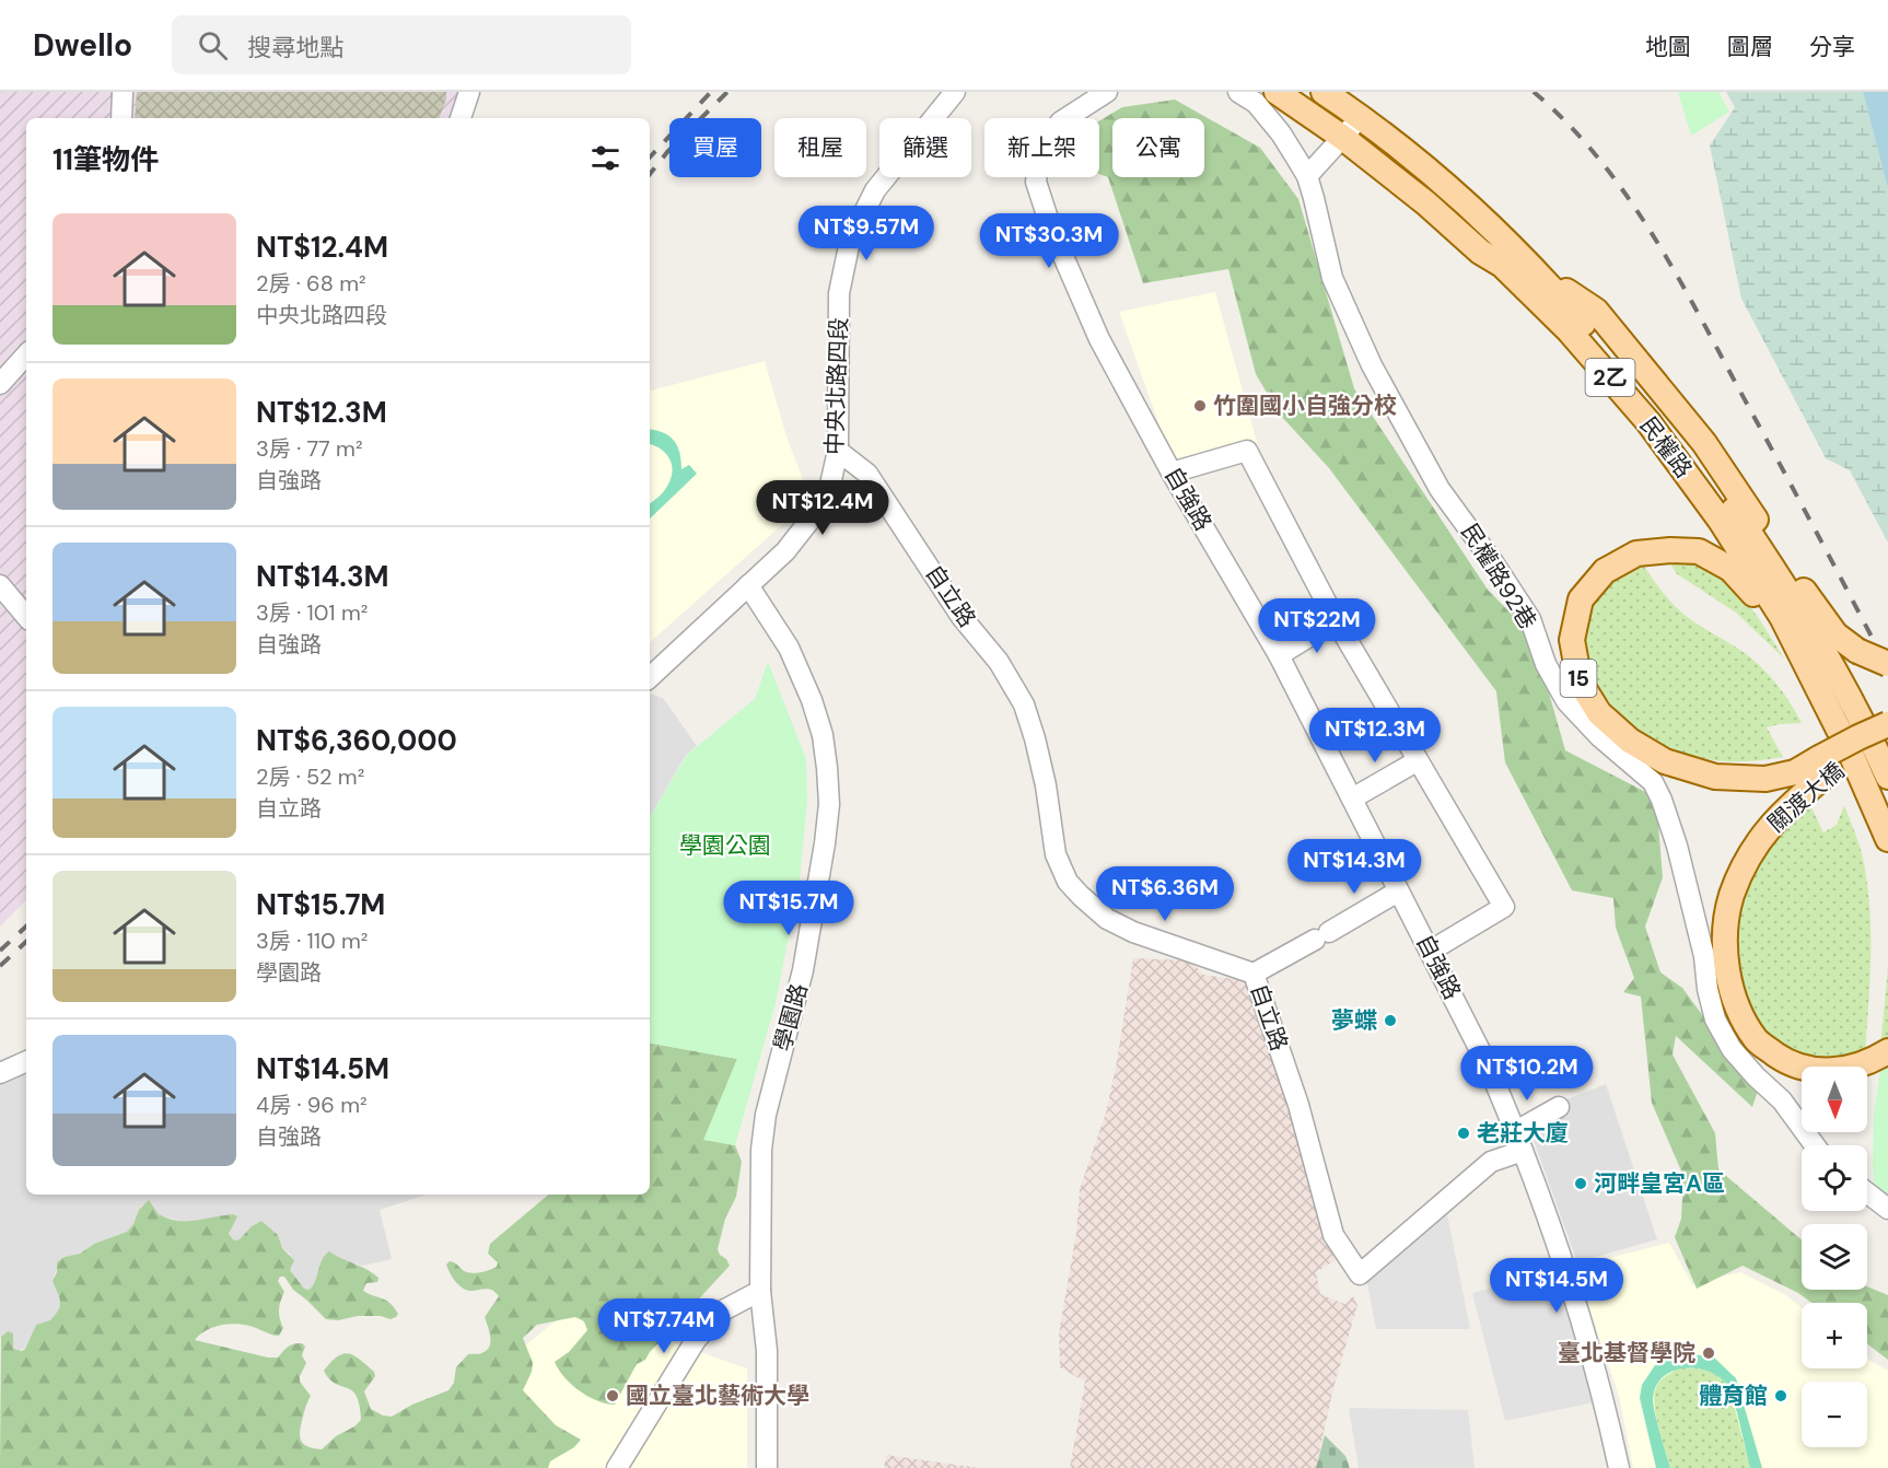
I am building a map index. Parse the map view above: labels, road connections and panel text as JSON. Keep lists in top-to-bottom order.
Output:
{
  "streets": {
    "main road": [
      "2乙",
      "民權路",
      "15",
      "關渡大橋"
    ],
    "street": [
      "中央北路四段",
      "自強路",
      "民權路92巷",
      "自立路",
      "學園路"
    ]
  },
  "crossings": [
    ["中央北路四段", "自立路"],
    ["中央北路四段", "學園路"],
    ["民權路", "關渡大橋"],
    ["自強路", "自立路"]
  ],
  "parks": ["學園公園"],
  "places": [
    "竹圍國小自強分校",
    "夢蝶",
    "老莊大廈",
    "河畔皇宮A區",
    "臺北基督學院",
    "國立臺北藝術大學",
    "體育館"
  ],
  "north": "bottom",
  "page": {
    "header": "Dwello",
    "search": "搜尋地點",
    "nav": ["地圖", "圖層", "分享"],
    "chip": [
      "買屋",
      "租屋",
      "篩選",
      "新上架",
      "公寓"
    ],
    "heading": "11筆物件",
    "list": [
      {
        "name": "NT$12.4M",
        "note": "2房 · 68 m² · 中央北路四段"
      },
      {
        "name": "NT$12.3M",
        "note": "3房 · 77 m² · 自強路"
      },
      {
        "name": "NT$14.3M",
        "note": "3房 · 101 m² · 自強路"
      },
      {
        "name": "NT$6,360,000",
        "note": "2房 · 52 m² · 自立路"
      },
      {
        "name": "NT$15.7M",
        "note": "3房 · 110 m² · 學園路"
      },
      {
        "name": "NT$14.5M",
        "note": "4房 · 96 m² · 自強路"
      }
    ],
    "price": [
      "NT$9.57M",
      "NT$30.3M",
      "NT$12.4M",
      "NT$22M",
      "NT$12.3M",
      "NT$14.3M",
      "NT$6.36M",
      "NT$15.7M",
      "NT$10.2M",
      "NT$14.5M",
      "NT$7.74M"
    ],
    "map_buttons": ["+", "−"]
  }
}
